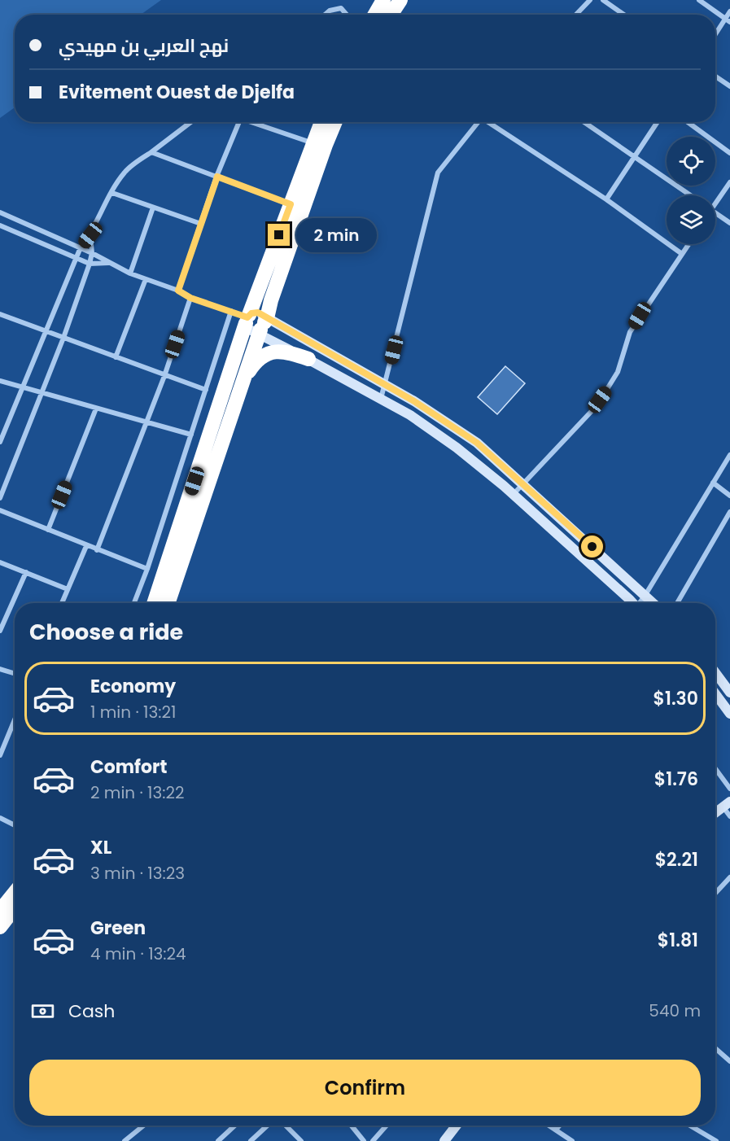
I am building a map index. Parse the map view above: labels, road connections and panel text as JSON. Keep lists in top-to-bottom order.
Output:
{
  "page": {
    "banner": ["نهج العربي بن مهيدي", "Evitement Ouest de Djelfa"],
    "bubble": "2 min",
    "heading": "Choose a ride",
    "list": [
      {
        "name": "Economy",
        "note": "1 min · 13:21",
        "value": "$1.30"
      },
      {
        "name": "Comfort",
        "note": "2 min · 13:22",
        "value": "$1.76"
      },
      {
        "name": "XL",
        "note": "3 min · 13:23",
        "value": "$2.21"
      },
      {
        "name": "Green",
        "note": "4 min · 13:24",
        "value": "$1.81"
      }
    ],
    "pay": ["Cash", "540 m"],
    "buttons": "Confirm"
  }
}
